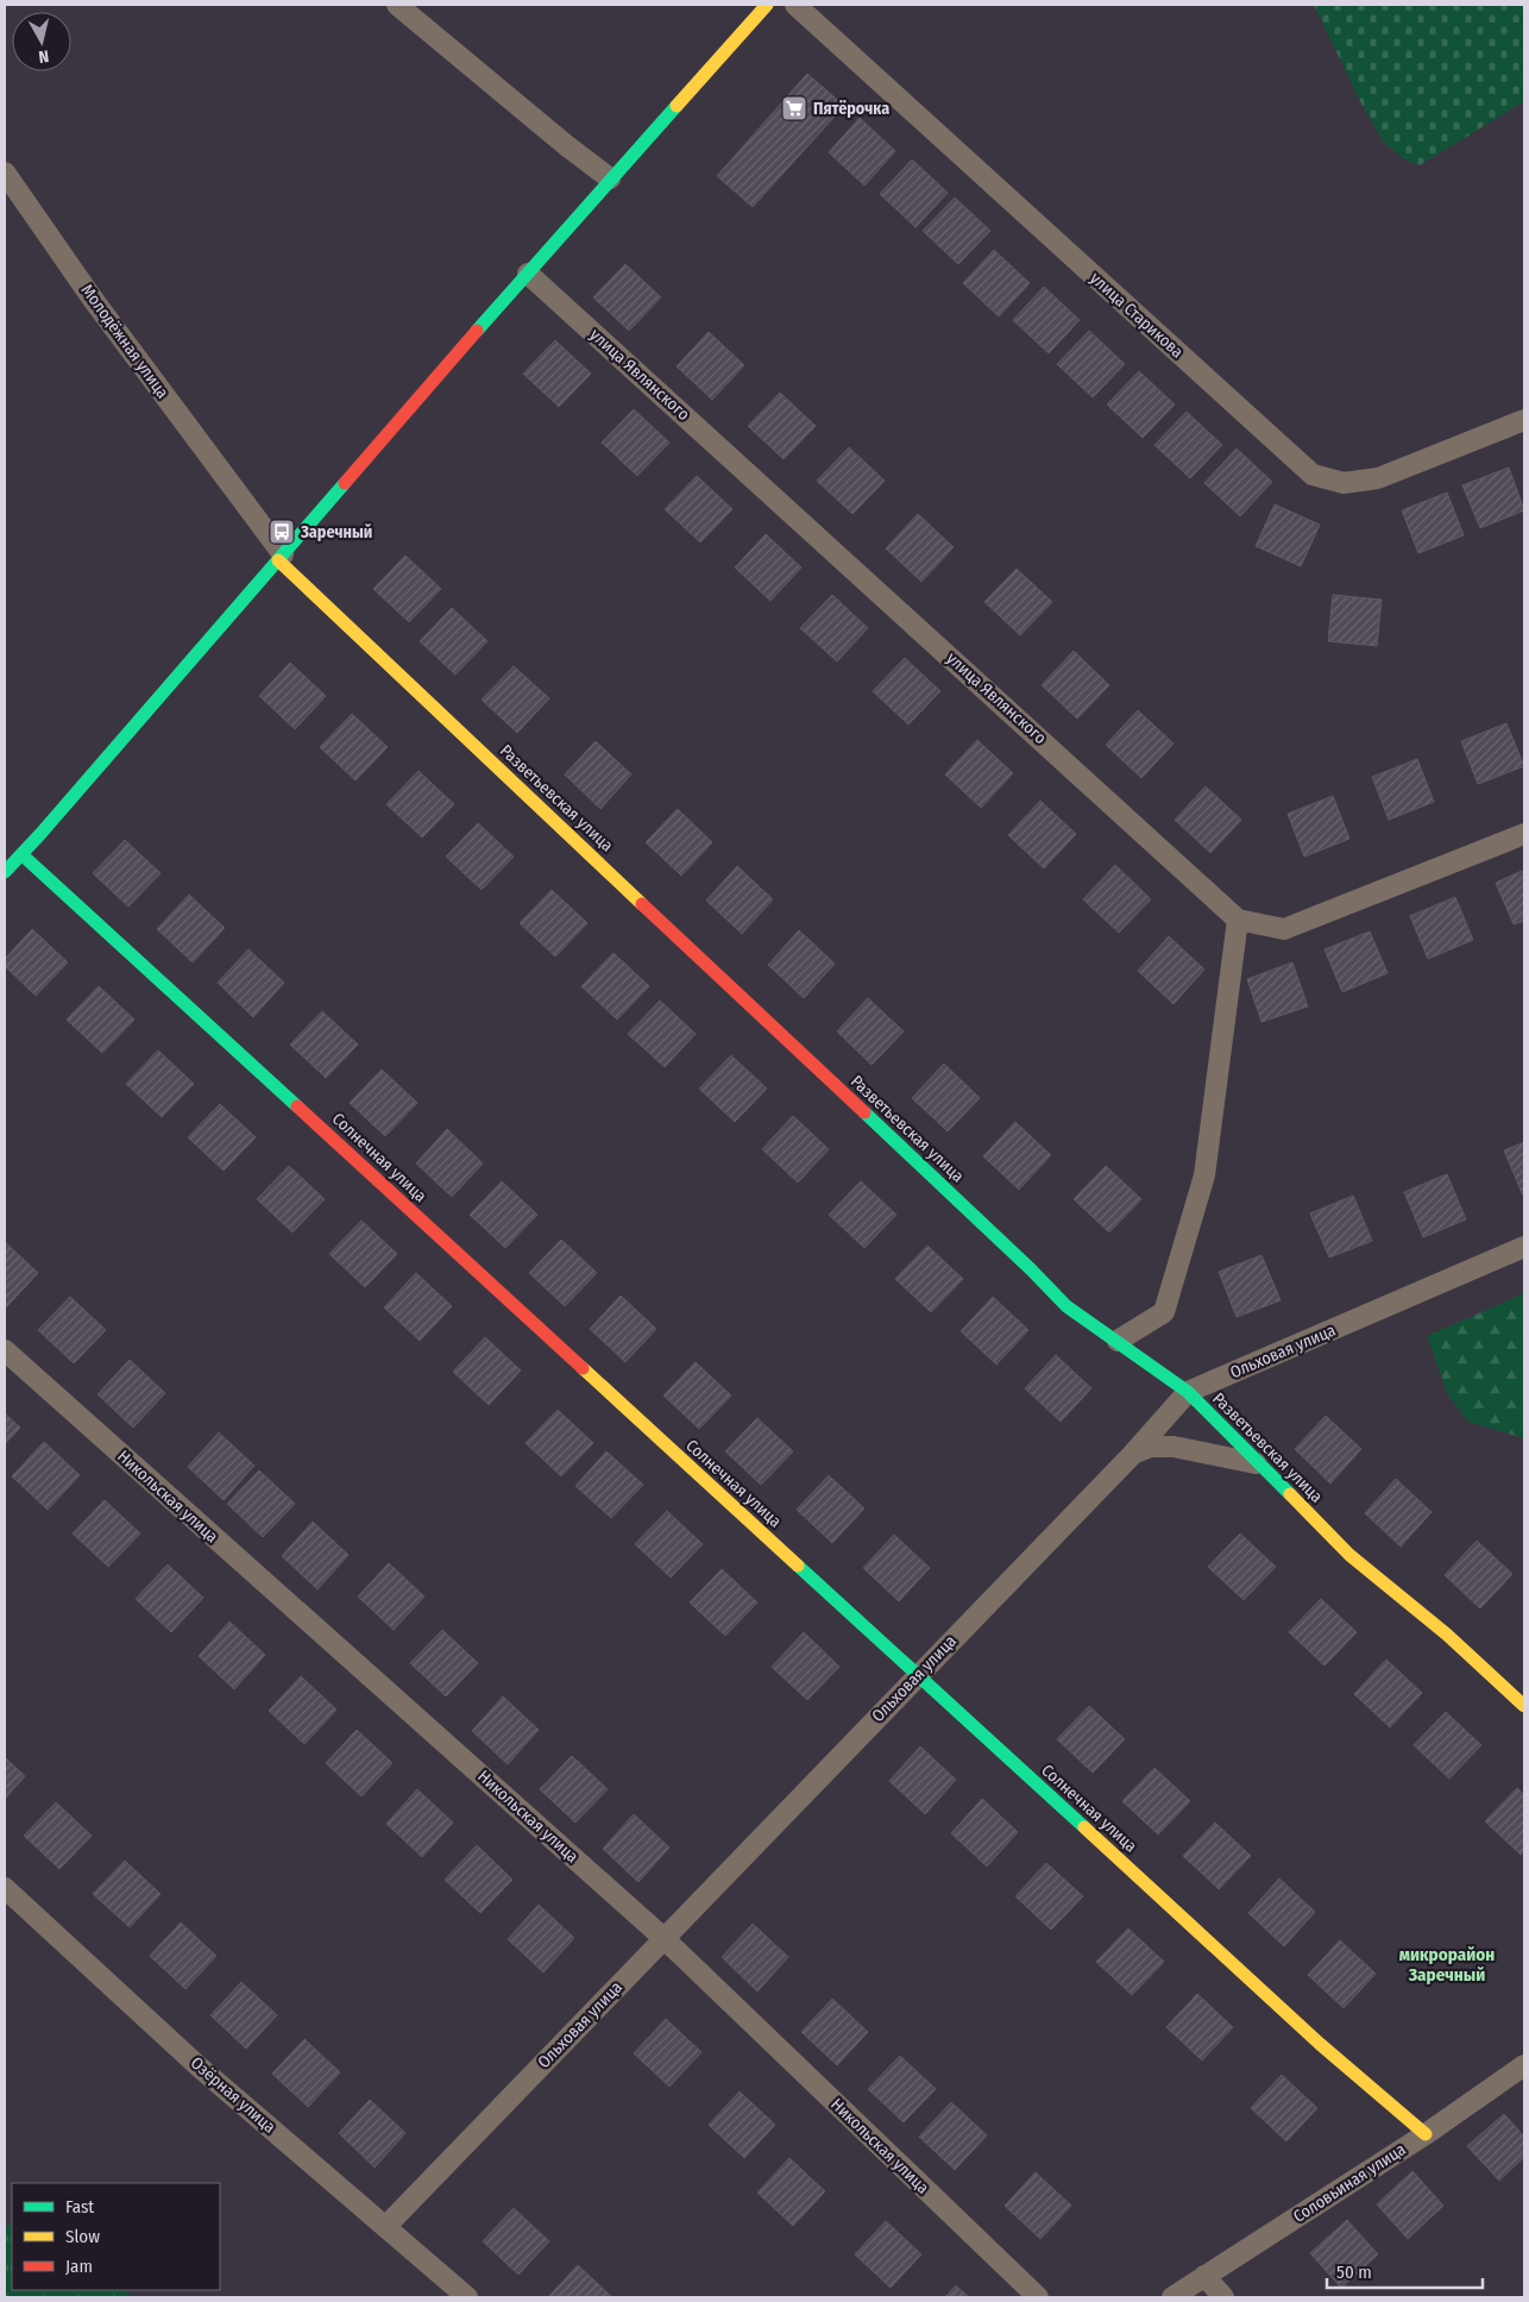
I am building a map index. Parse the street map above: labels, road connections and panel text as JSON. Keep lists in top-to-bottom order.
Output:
{
  "streets": {
    "street": [
      "улица Старикова",
      "Молодёжная улица",
      "улица Являнского",
      "Разветьевская улица",
      "Солнечная улица",
      "Ольховая улица",
      "Никольская улица",
      "Озёрная улица",
      "Соловьиная улица"
    ]
  },
  "crossings": [
    ["Молодёжная улица", "Разветьевская улица"],
    ["Разветьевская улица", "Ольховая улица"],
    ["Солнечная улица", "Ольховая улица"],
    ["Солнечная улица", "Соловьиная улица"],
    ["Ольховая улица", "Никольская улица"],
    ["Ольховая улица", "Озёрная улица"]
  ],
  "districts": ["микрорайон Заречный"],
  "places": {
    "supermarket": ["Пятёрочка"],
    "bus stop": ["Заречный"]
  },
  "legend": ["Fast", "Slow", "Jam"],
  "scale_bar": "50 m",
  "north": "bottom"
}
